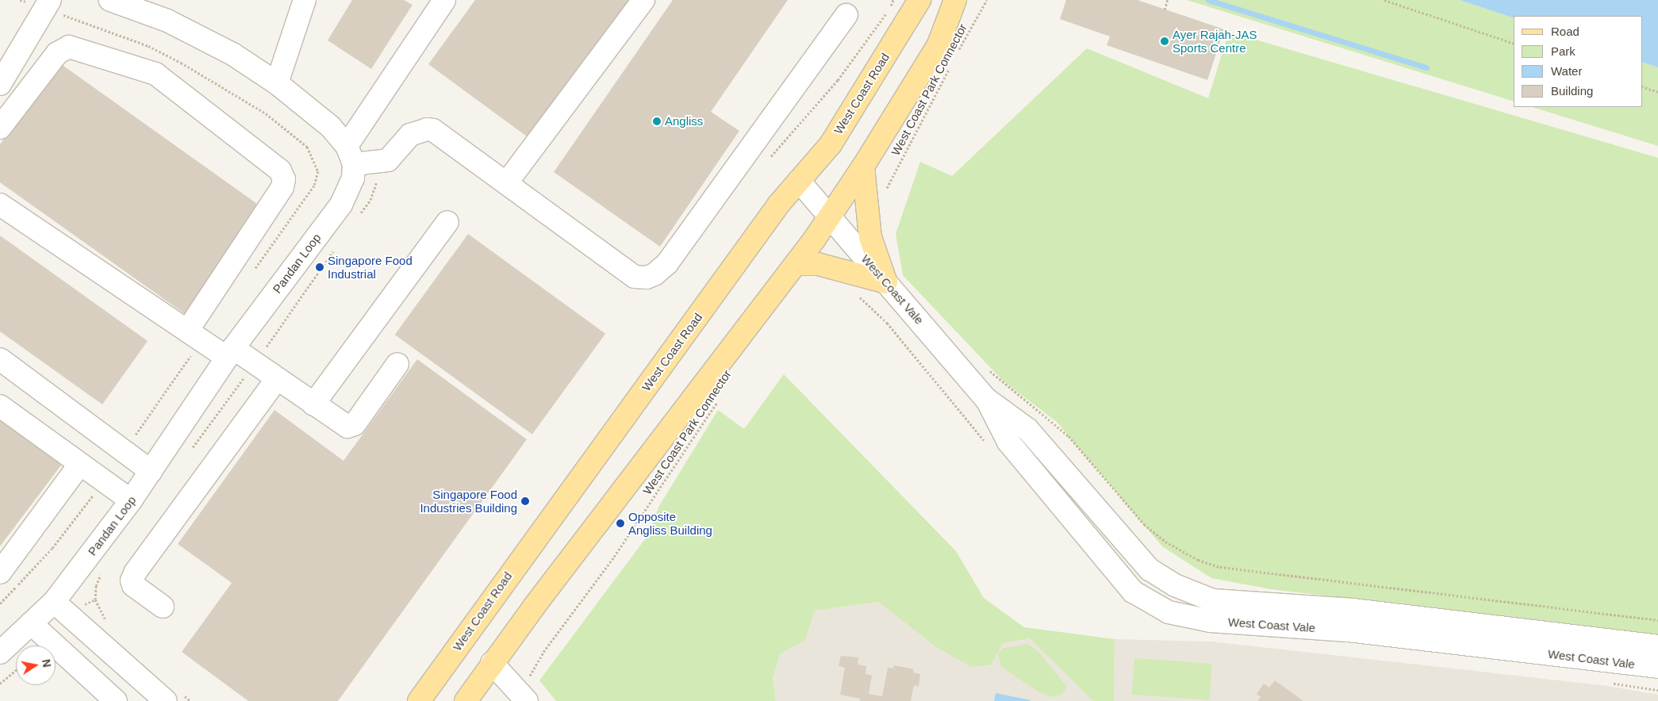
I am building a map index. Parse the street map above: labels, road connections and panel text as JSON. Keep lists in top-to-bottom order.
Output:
{
  "streets": {
    "main road": ["West Coast Road"],
    "street": ["Pandan Loop", "West Coast Vale"],
    "path": ["West Coast Park Connector"]
  },
  "crossings": [
    ["West Coast Road", "West Coast Vale"]
  ],
  "places": [
    "Ayer Rajah-JAS Sports Centre",
    "Angliss",
    "Singapore Food Industrial",
    "Singapore Food Industries Building",
    "Opposite Angliss Building"
  ],
  "legend": [
    "Road",
    "Park",
    "Water",
    "Building"
  ],
  "north": "right"
}
